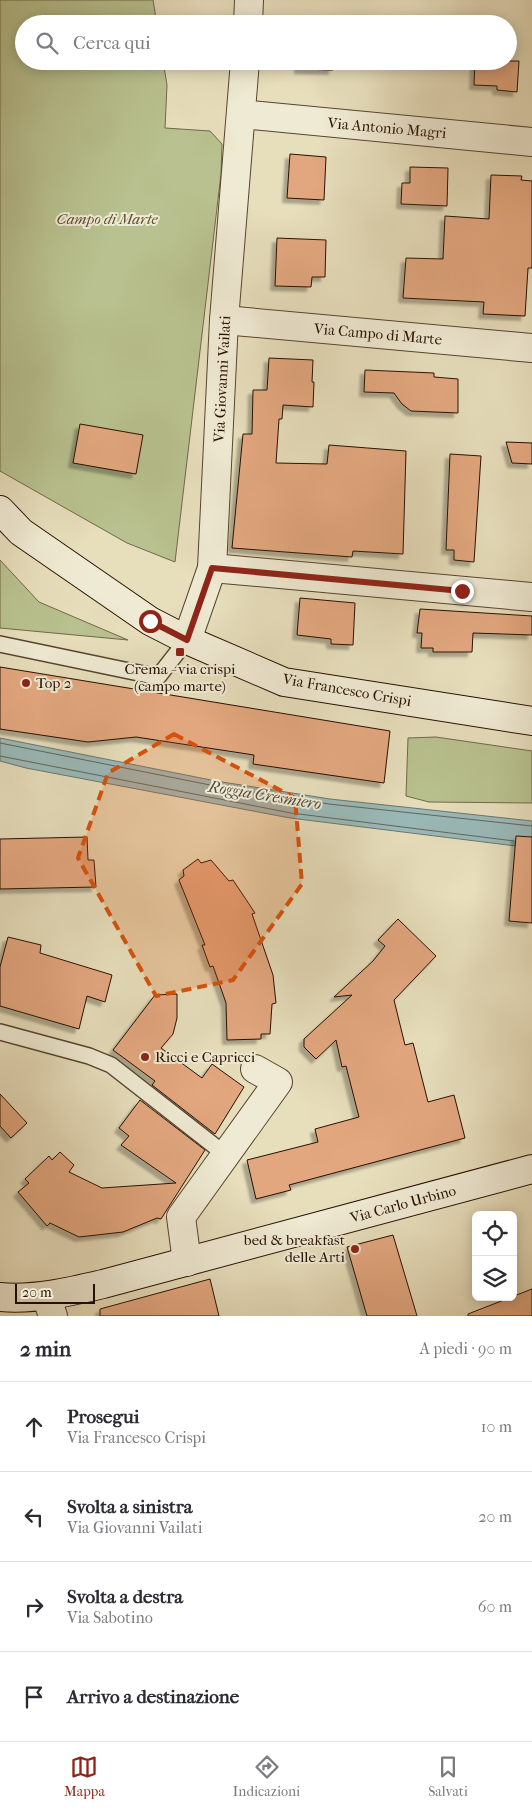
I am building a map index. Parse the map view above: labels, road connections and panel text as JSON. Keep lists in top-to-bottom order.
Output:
{
  "streets": {
    "street": [
      "Via Antonio Magri",
      "Via Campo di Marte",
      "Via Giovanni Vailati",
      "Via Francesco Crispi",
      "Via Carlo Urbino"
    ]
  },
  "crossings": [
    ["Via Antonio Magri", "Via Giovanni Vailati"],
    ["Via Campo di Marte", "Via Giovanni Vailati"],
    ["Via Giovanni Vailati", "Via Francesco Crispi"]
  ],
  "water": ["Roggia Cresmiero"],
  "parks": ["Campo di Marte"],
  "places": {
    "transit": ["Crema - via crispi (campo marte)"],
    "other": ["Top 2", "Ricci e Capricci", "bed & breakfast delle Arti"]
  },
  "scale_bar": "20 m",
  "page": {
    "search": "Cerca qui",
    "scale": "20 m",
    "heading": ["2 min", "A piedi · 90 m"],
    "list": [
      ["Prosegui", "Via Francesco Crispi", "10 m"],
      ["Svolta a sinistra", "Via Giovanni Vailati", "20 m"],
      ["Svolta a destra", "Via Sabotino", "60 m"],
      "Arrivo a destinazione"
    ],
    "nav": ["Mappa", "Indicazioni", "Salvati"]
  }
}
